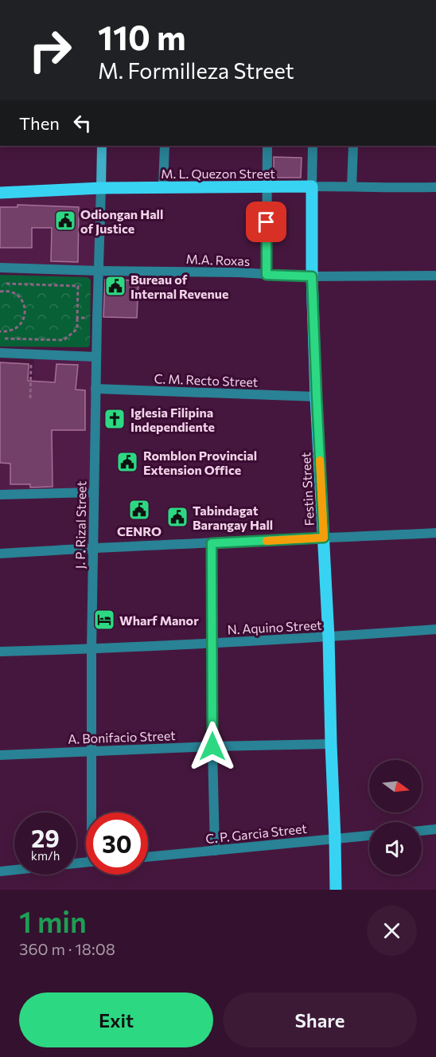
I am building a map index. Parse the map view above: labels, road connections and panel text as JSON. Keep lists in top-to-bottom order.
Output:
{
  "streets": {
    "main road": ["M. L. Quezon Street", "Festin Street"],
    "street": [
      "M.A. Roxas",
      "C. M. Recto Street",
      "J. P. Rizal Street",
      "N. Aquino Street",
      "A. Bonifacio Street",
      "C. P. Garcia Street"
    ]
  },
  "crossings": [
    ["M. L. Quezon Street", "Festin Street"],
    ["M. L. Quezon Street", "J. P. Rizal Street"],
    ["M.A. Roxas", "Festin Street"],
    ["M.A. Roxas", "J. P. Rizal Street"],
    ["C. M. Recto Street", "Festin Street"],
    ["C. M. Recto Street", "J. P. Rizal Street"],
    ["Festin Street", "N. Aquino Street"],
    ["Festin Street", "A. Bonifacio Street"],
    ["Festin Street", "C. P. Garcia Street"],
    ["J. P. Rizal Street", "N. Aquino Street"],
    ["J. P. Rizal Street", "A. Bonifacio Street"]
  ],
  "places": {
    "public building": [
      "Odiongan Hall of Justice",
      "Bureau of Internal Revenue",
      "Romblon Provincial Extension Office",
      "CENRO",
      "Tabindagat Barangay Hall"
    ],
    "church": ["Iglesia Filipina Independiente"],
    "hotel": ["Wharf Manor"]
  },
  "north": "right",
  "page": {
    "turn": ["110 m", "M. Formilleza Street"],
    "then": "Then",
    "speed": "29 km/h",
    "limit": "30",
    "heading": ["1 min", "360 m · 18:08"],
    "buttons": ["Exit", "Share"]
  }
}
